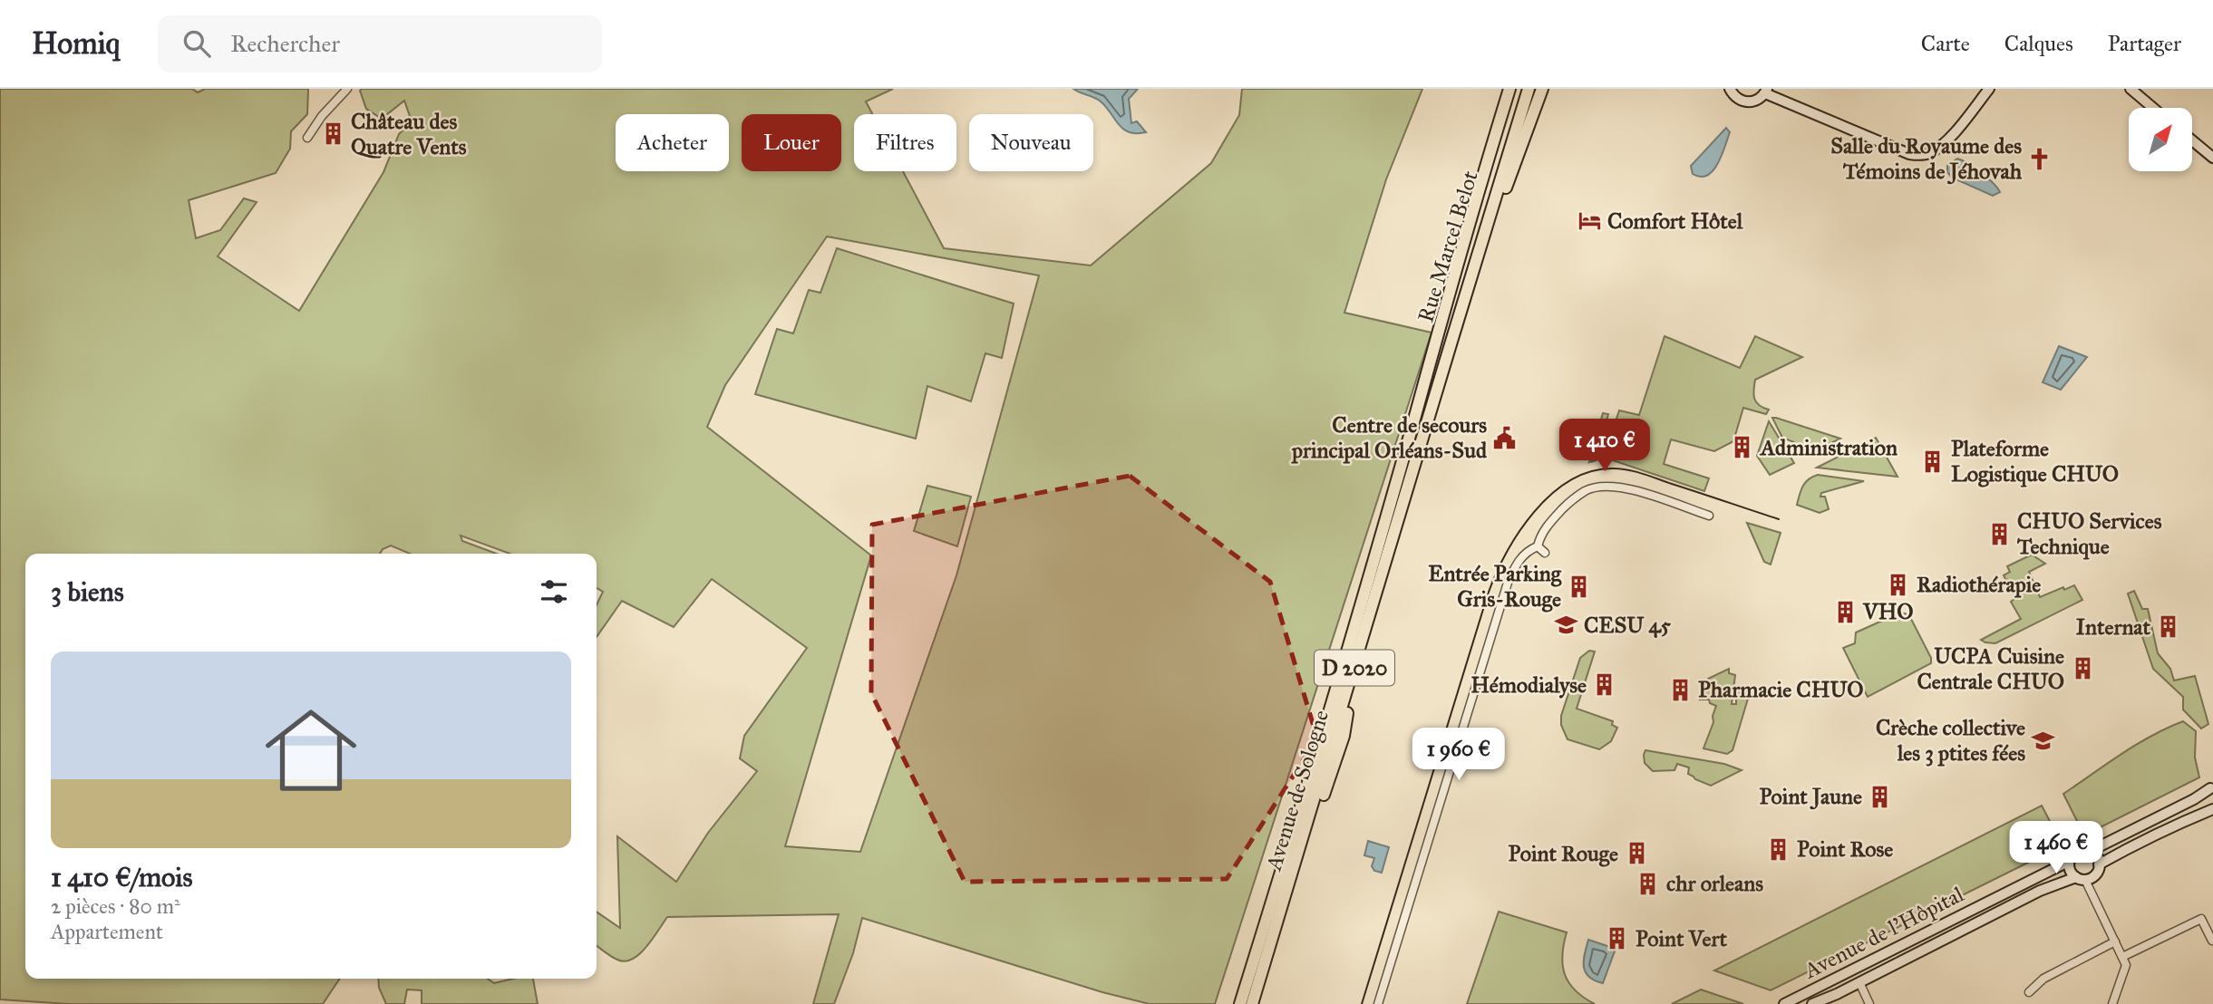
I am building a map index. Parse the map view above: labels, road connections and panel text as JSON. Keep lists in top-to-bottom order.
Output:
{
  "streets": {
    "main road": ["Rue Marcel Belot", "D 2020", "Avenue de Sologne"],
    "street": ["Avenue de l'Hôpital"]
  },
  "crossings": [
    ["Rue Marcel Belot", "D 2020"],
    ["Rue Marcel Belot", "Avenue de Sologne"]
  ],
  "places": {
    "building": [
      "Château des Quatre Vents",
      "Administration",
      "Plateforme Logistique CHUO",
      "CHUO Services Technique",
      "Radiothérapie",
      "Entrée Parking Gris-Rouge",
      "VHO",
      "Internat",
      "UCPA Cuisine Centrale CHUO",
      "Hémodialyse",
      "Pharmacie CHUO",
      "Point Jaune",
      "Point Rose",
      "Point Rouge",
      "chr orleans",
      "Point Vert"
    ],
    "church": ["Salle du Royaume des Témoins de Jéhovah"],
    "hotel": ["Comfort Hôtel"],
    "public building": ["Centre de secours principal Orléans-Sud"],
    "school or university": ["CESU 45", "Crèche collective les 3 ptites fées"]
  },
  "north": "top right",
  "page": {
    "header": "Homiq",
    "search": "Rechercher",
    "nav": ["Carte", "Calques", "Partager"],
    "chip": [
      "Acheter",
      "Louer",
      "Filtres",
      "Nouveau"
    ],
    "price": ["1 410 €", "1 960 €", "1 460 €"],
    "heading": "3 biens",
    "list": [
      {
        "name": "1 410 €/mois",
        "note": "2 pièces · 80 m² · Appartement"
      }
    ]
  }
}
